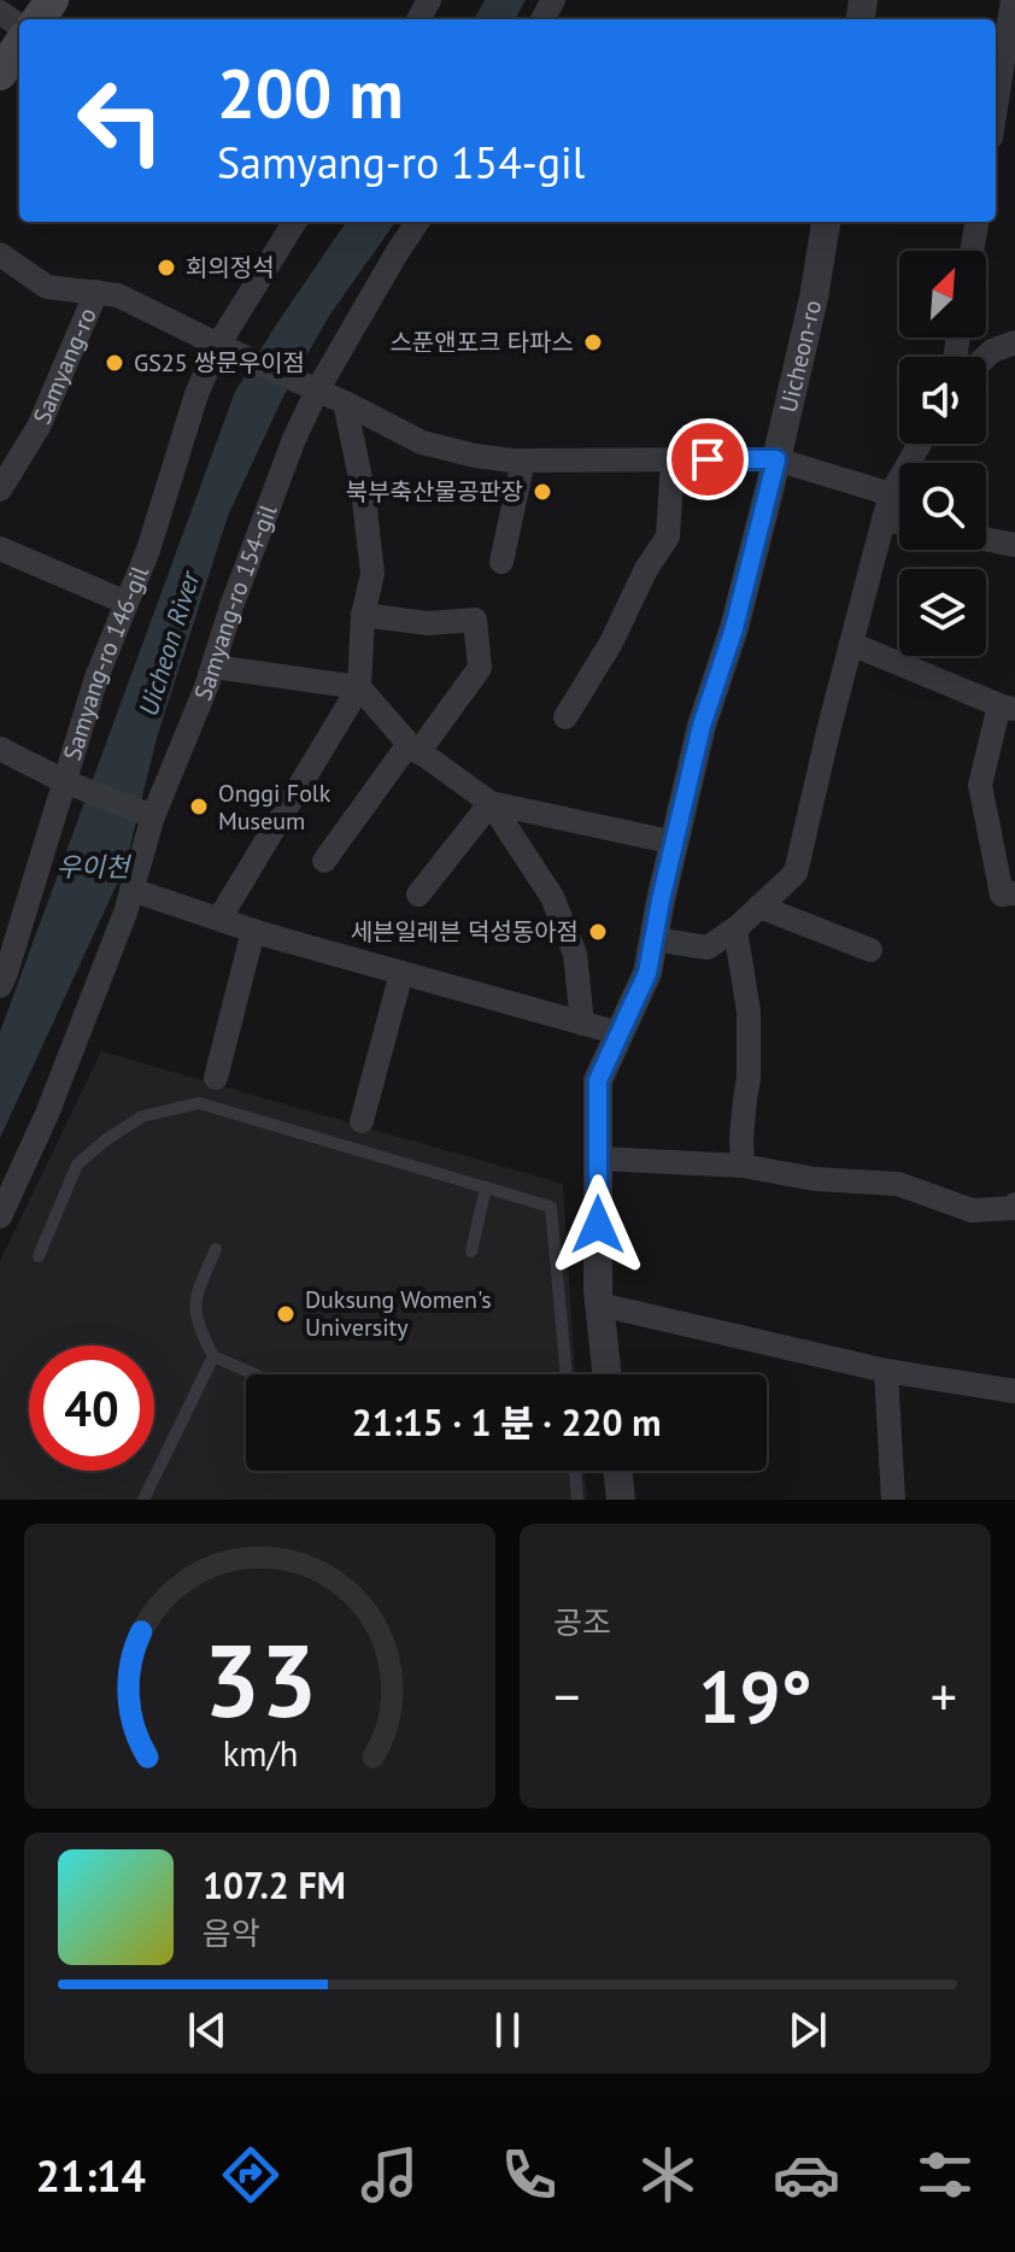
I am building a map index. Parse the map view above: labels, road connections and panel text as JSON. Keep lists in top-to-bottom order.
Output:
{
  "streets": {
    "street": [
      "Uicheon-ro",
      "Samyang-ro",
      "Samyang-ro 154-gil",
      "Samyang-ro 146-gil"
    ]
  },
  "water": ["Uicheon River", "우이천"],
  "places": [
    "회의정석",
    "스푼앤포크 타파스",
    "GS25 쌍문우이점",
    "북부축산물공판장",
    "Onggi Folk Museum",
    "세븐일레븐 덕성동아점",
    "Duksung Women's University"
  ],
  "north": "top right",
  "page": {
    "turn": ["200 m", "Samyang-ro 154-gil"],
    "limit": "40",
    "trip": "21:15 · 1 분 · 220 m",
    "tile": "공조",
    "heat": ["−", "19°", "+"],
    "song": ["107.2 FM", "음악"],
    "tabs": "21:14",
    "gauge": ["33", "km/h"]
  }
}
